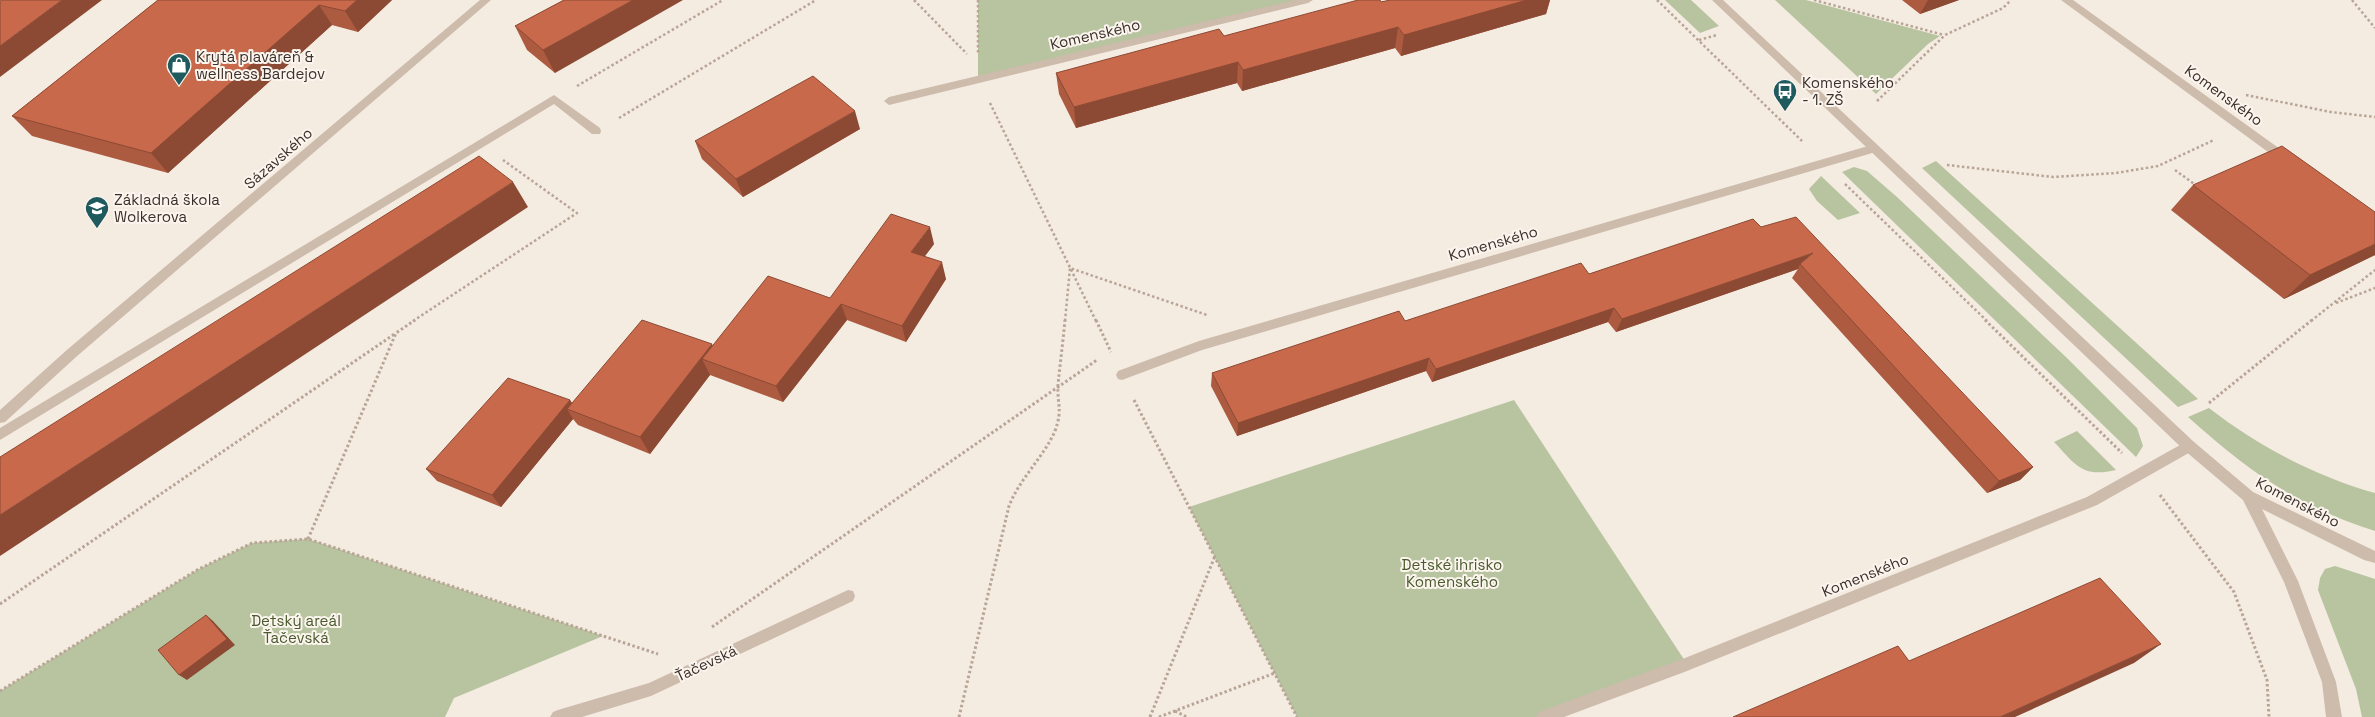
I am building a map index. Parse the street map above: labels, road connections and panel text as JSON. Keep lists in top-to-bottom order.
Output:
{
  "streets": {
    "street": ["Komenského", "Sázavského", "Ťačevská"]
  },
  "parks": ["Detské ihrisko Komenského", "Detský areál Ťačevská"],
  "places": {
    "shop": ["Krytá plaváreň & wellness Bardejov"],
    "bus stop": ["Komenského - 1. ZŠ"],
    "school or university": ["Základná škola Wolkerova"]
  }
}
